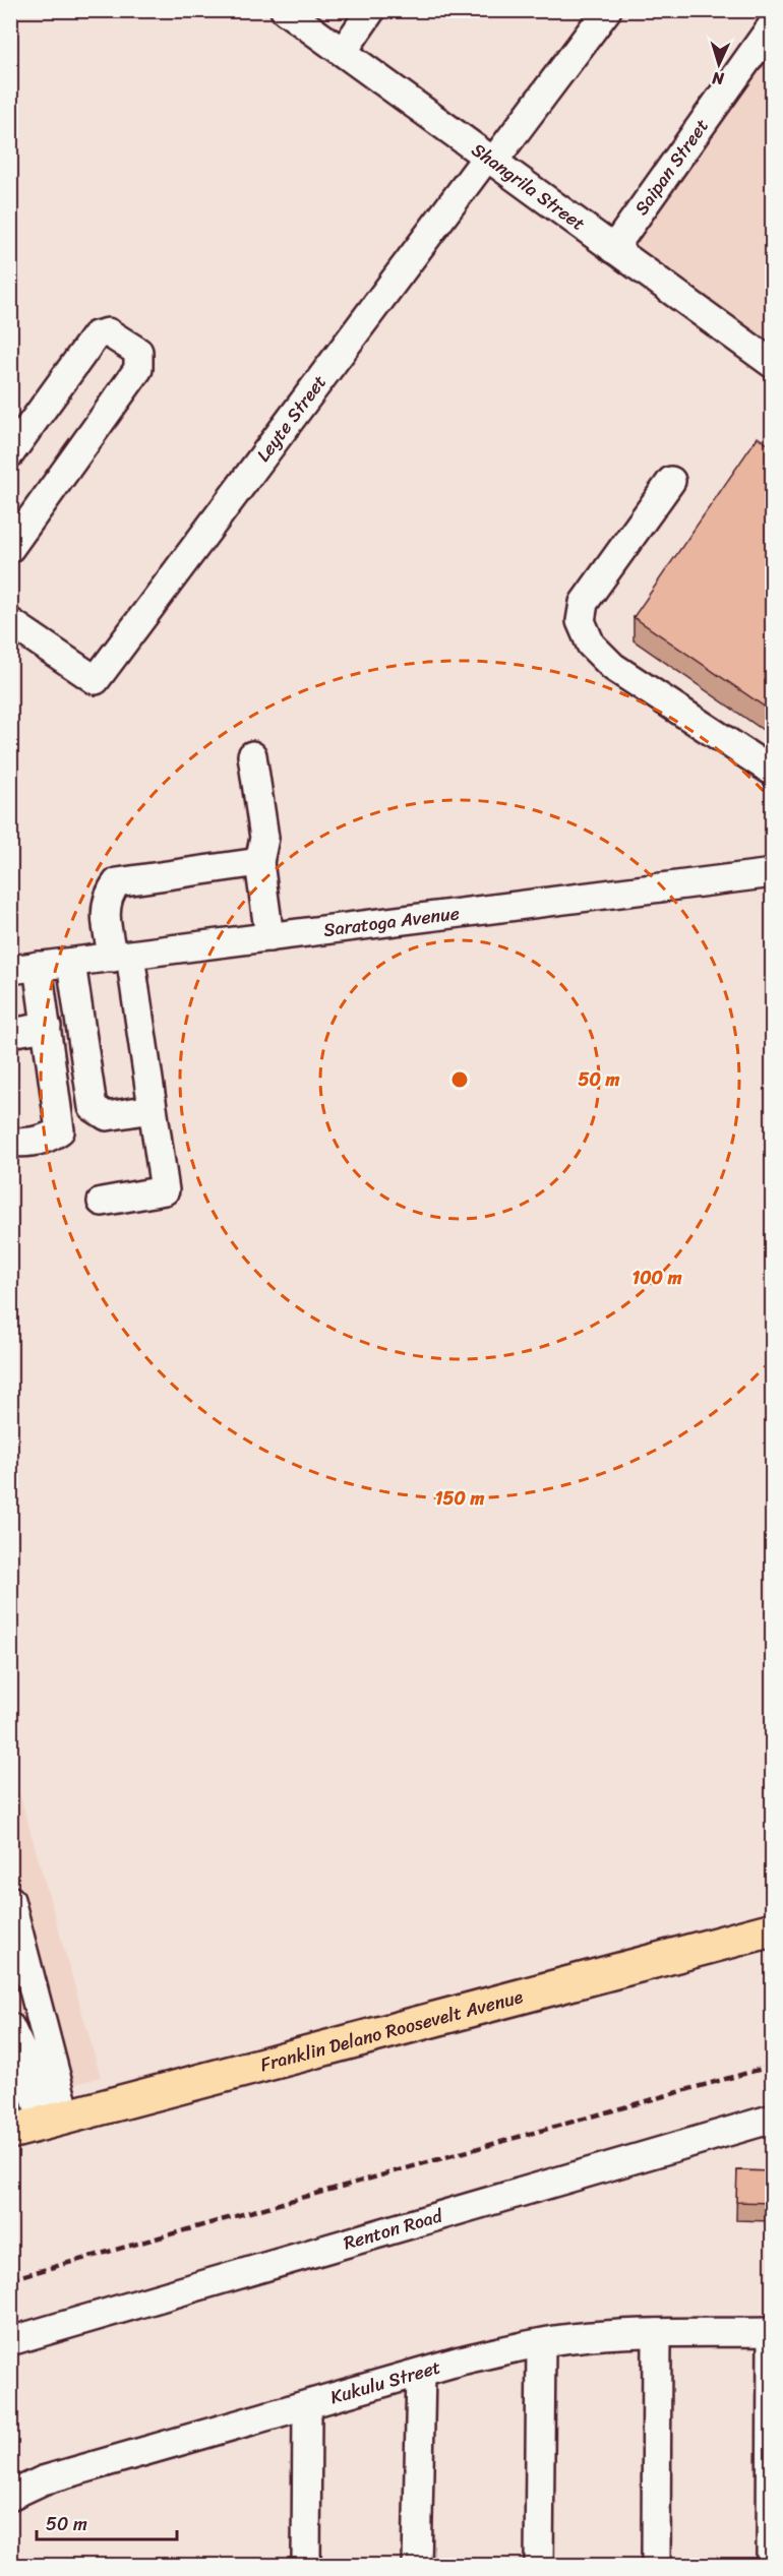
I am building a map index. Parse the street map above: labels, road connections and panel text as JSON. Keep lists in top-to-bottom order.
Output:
{
  "streets": {
    "main road": ["Franklin Delano Roosevelt Avenue"],
    "street": [
      "Saipan Street",
      "Shangrila Street",
      "Leyte Street",
      "Saratoga Avenue",
      "Renton Road",
      "Kukulu Street"
    ]
  },
  "crossings": [
    ["Saipan Street", "Shangrila Street"],
    ["Shangrila Street", "Leyte Street"]
  ],
  "scale_bar": "50 m",
  "north": "bottom",
  "rings": ["50 m", "100 m", "150 m"]
}
